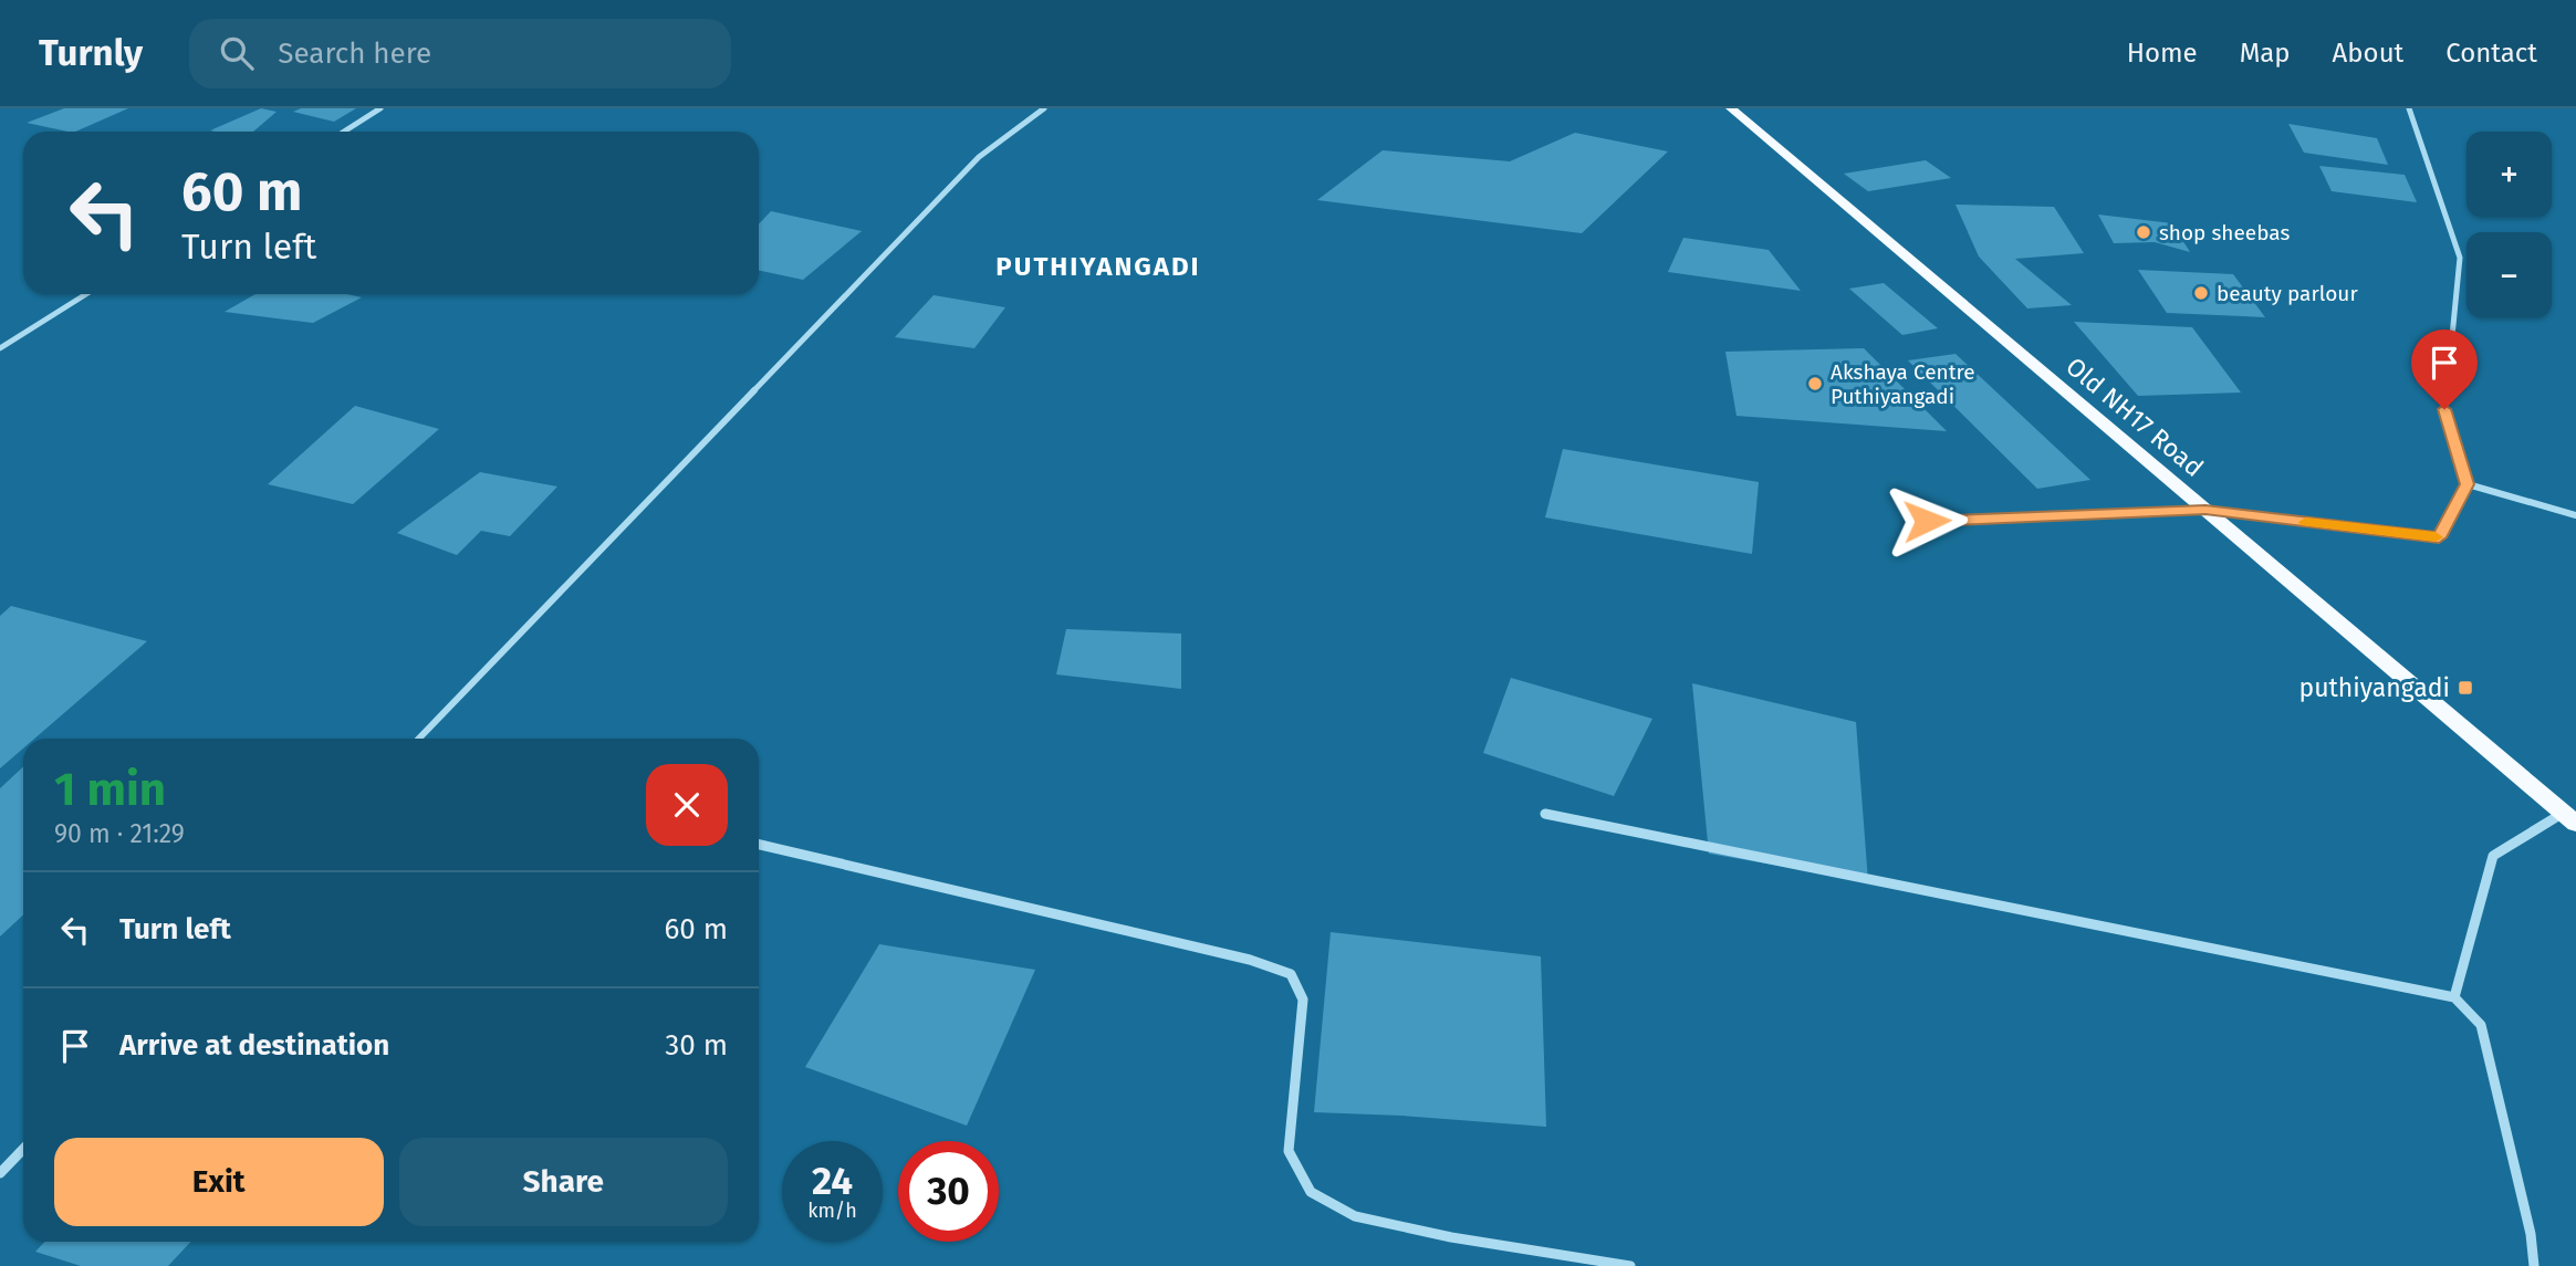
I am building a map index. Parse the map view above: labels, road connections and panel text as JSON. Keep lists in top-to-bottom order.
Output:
{
  "streets": {
    "main road": ["Old NH17 Road"]
  },
  "districts": ["PUTHIYANGADI"],
  "places": {
    "other": ["shop sheebas", "beauty parlour", "Akshaya Centre Puthiyangadi"],
    "transit": ["puthiyangadi"]
  },
  "page": {
    "header": "Turnly",
    "search": "Search here",
    "nav": [
      "Home",
      "Map",
      "About",
      "Contact"
    ],
    "map_buttons": ["+", "−"],
    "turn": ["60 m", "Turn left"],
    "heading": ["1 min", "90 m · 21:29"],
    "list": [
      {
        "name": "Turn left",
        "value": "60 m"
      },
      {
        "name": "Arrive at destination",
        "value": "30 m"
      }
    ],
    "buttons": ["Exit", "Share"],
    "speed": "24 km/h",
    "limit": "30"
  }
}
